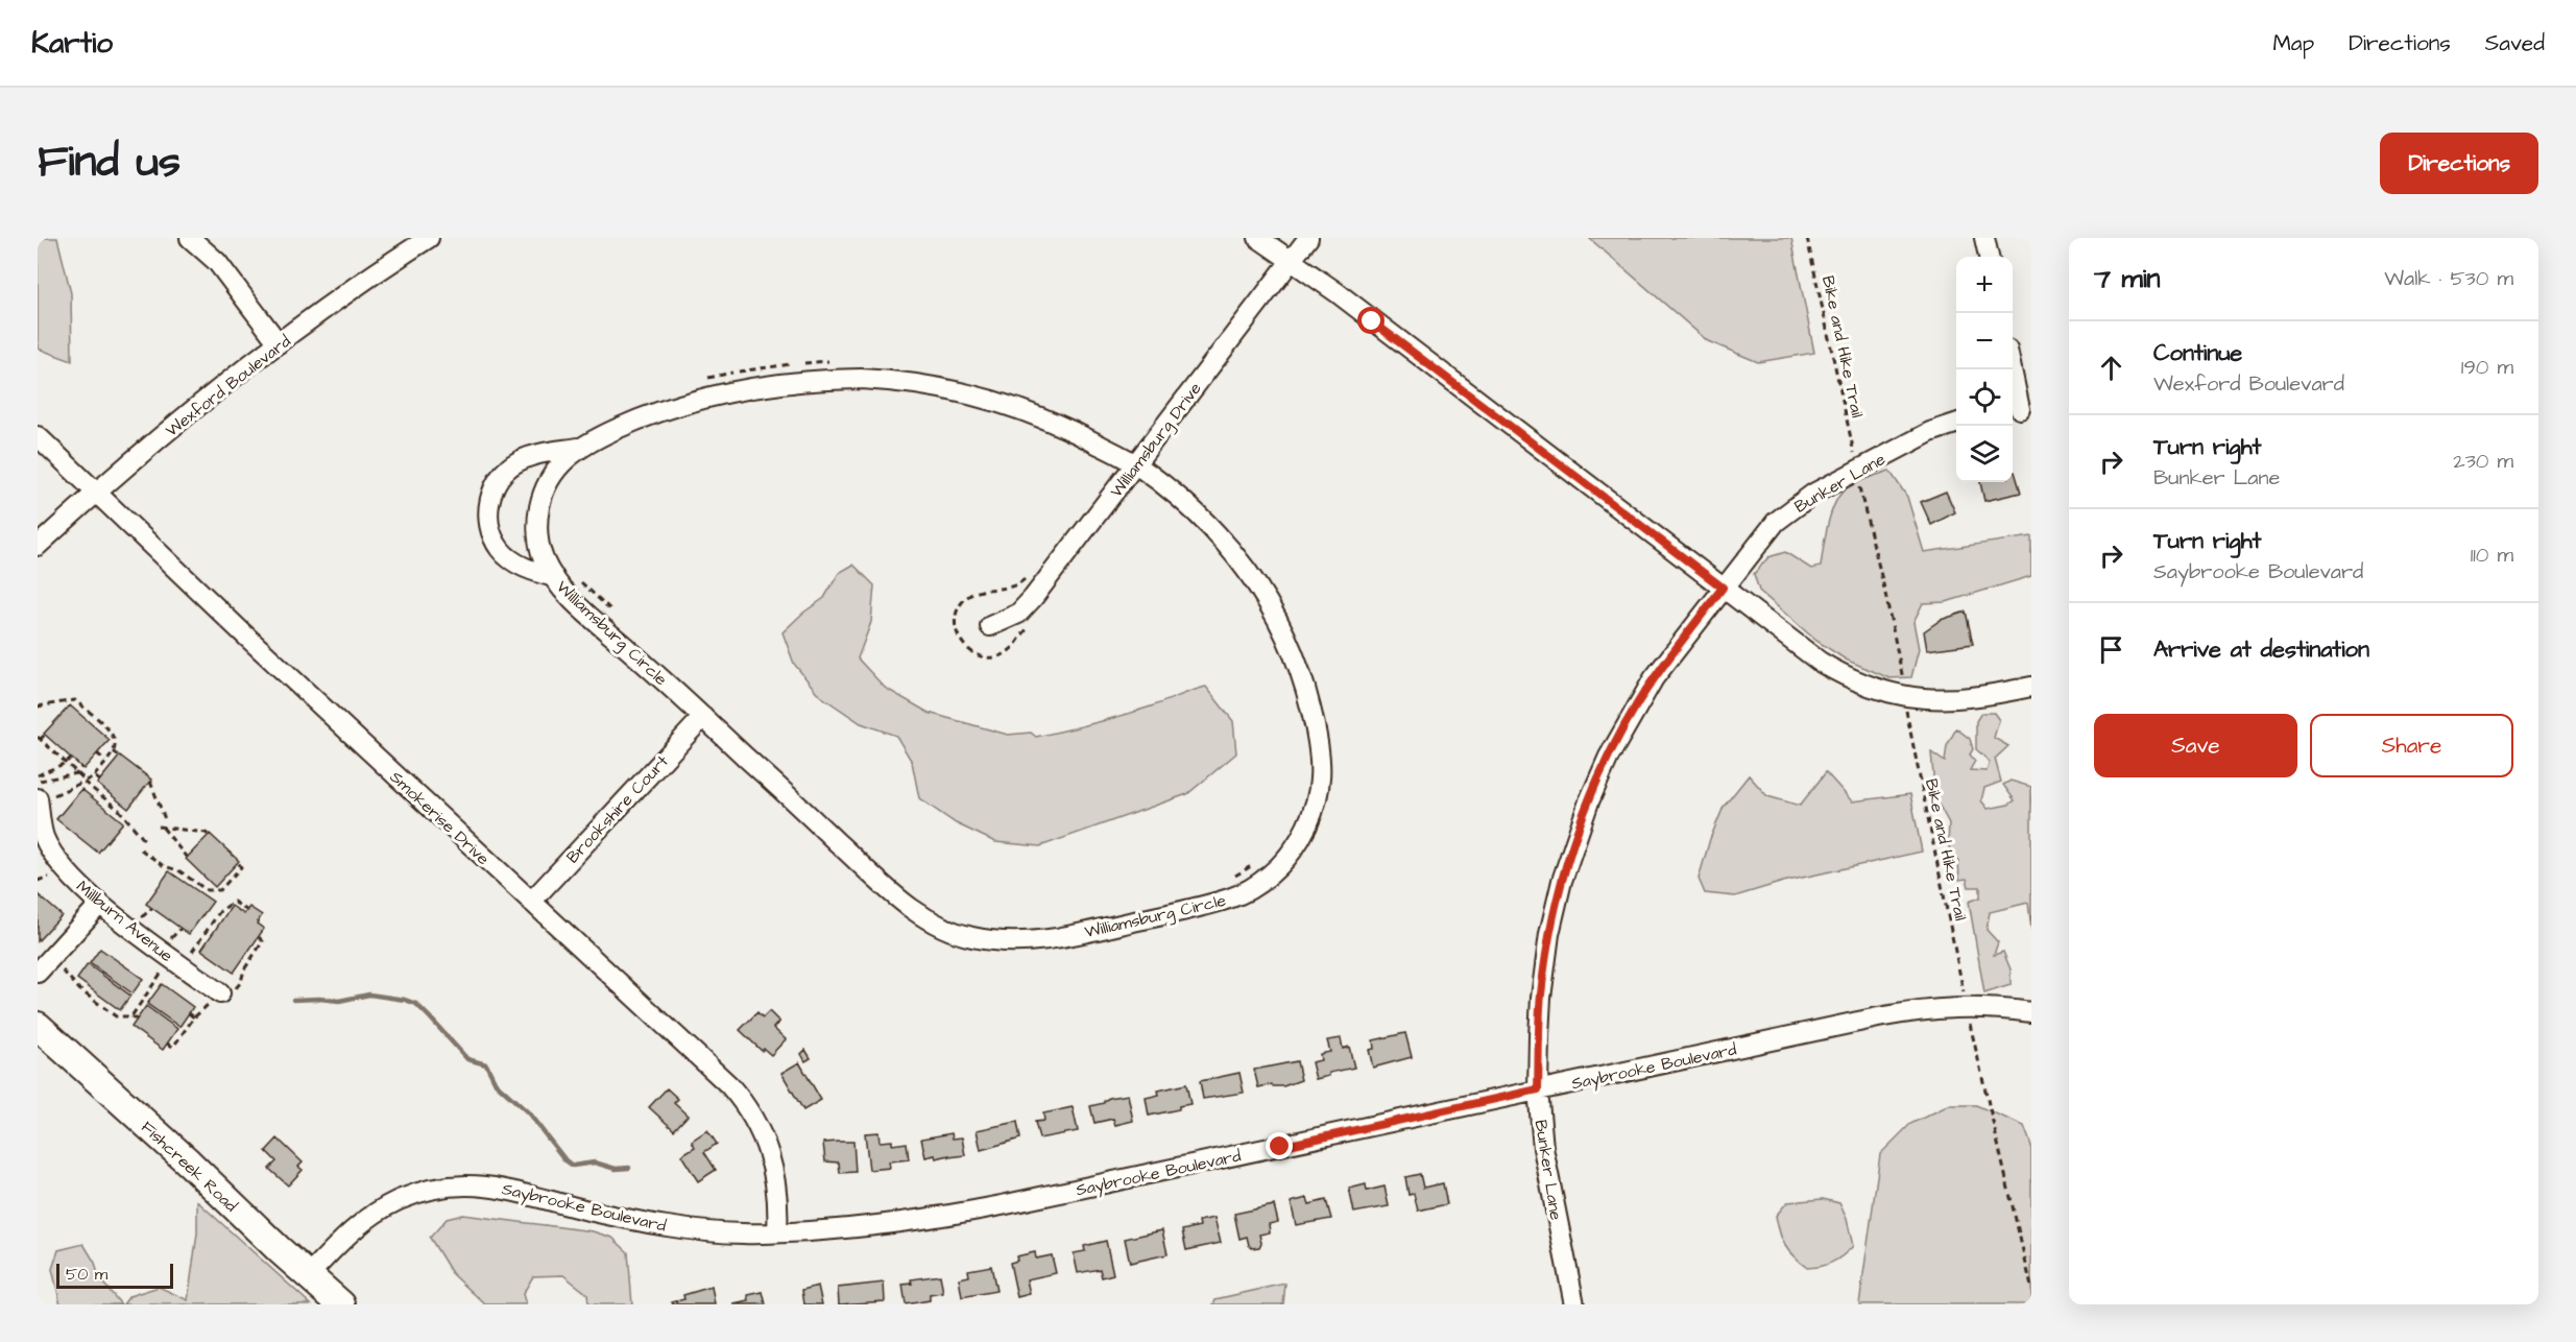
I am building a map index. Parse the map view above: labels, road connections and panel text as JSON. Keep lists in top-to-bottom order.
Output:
{
  "streets": {
    "main road": ["Fishcreek Road"],
    "street": [
      "Wexford Boulevard",
      "Williamsburg Drive",
      "Bunker Lane",
      "Williamsburg Circle",
      "Brookshire Court",
      "Smokerise Drive",
      "Millburn Avenue",
      "Saybrooke Boulevard"
    ],
    "path": ["Bike and Hike Trail"]
  },
  "crossings": [
    ["Wexford Boulevard", "Smokerise Drive"],
    ["Williamsburg Drive", "Williamsburg Circle"],
    ["Bunker Lane", "Saybrooke Boulevard"],
    ["Williamsburg Circle", "Brookshire Court"],
    ["Brookshire Court", "Smokerise Drive"],
    ["Smokerise Drive", "Saybrooke Boulevard"],
    ["Saybrooke Boulevard", "Fishcreek Road"]
  ],
  "scale_bar": "50 m",
  "page": {
    "header": "Kartio",
    "nav": ["Map", "Directions", "Saved"],
    "title": "Find us",
    "buttons": [
      "Directions",
      ["Save", "Share"]
    ],
    "heading": ["7 min", "Walk · 530 m"],
    "map_buttons": ["+", "−"],
    "list": [
      ["Continue", "Wexford Boulevard", "190 m"],
      ["Turn right", "Bunker Lane", "230 m"],
      ["Turn right", "Saybrooke Boulevard", "110 m"],
      "Arrive at destination"
    ],
    "scale": "50 m"
  }
}
